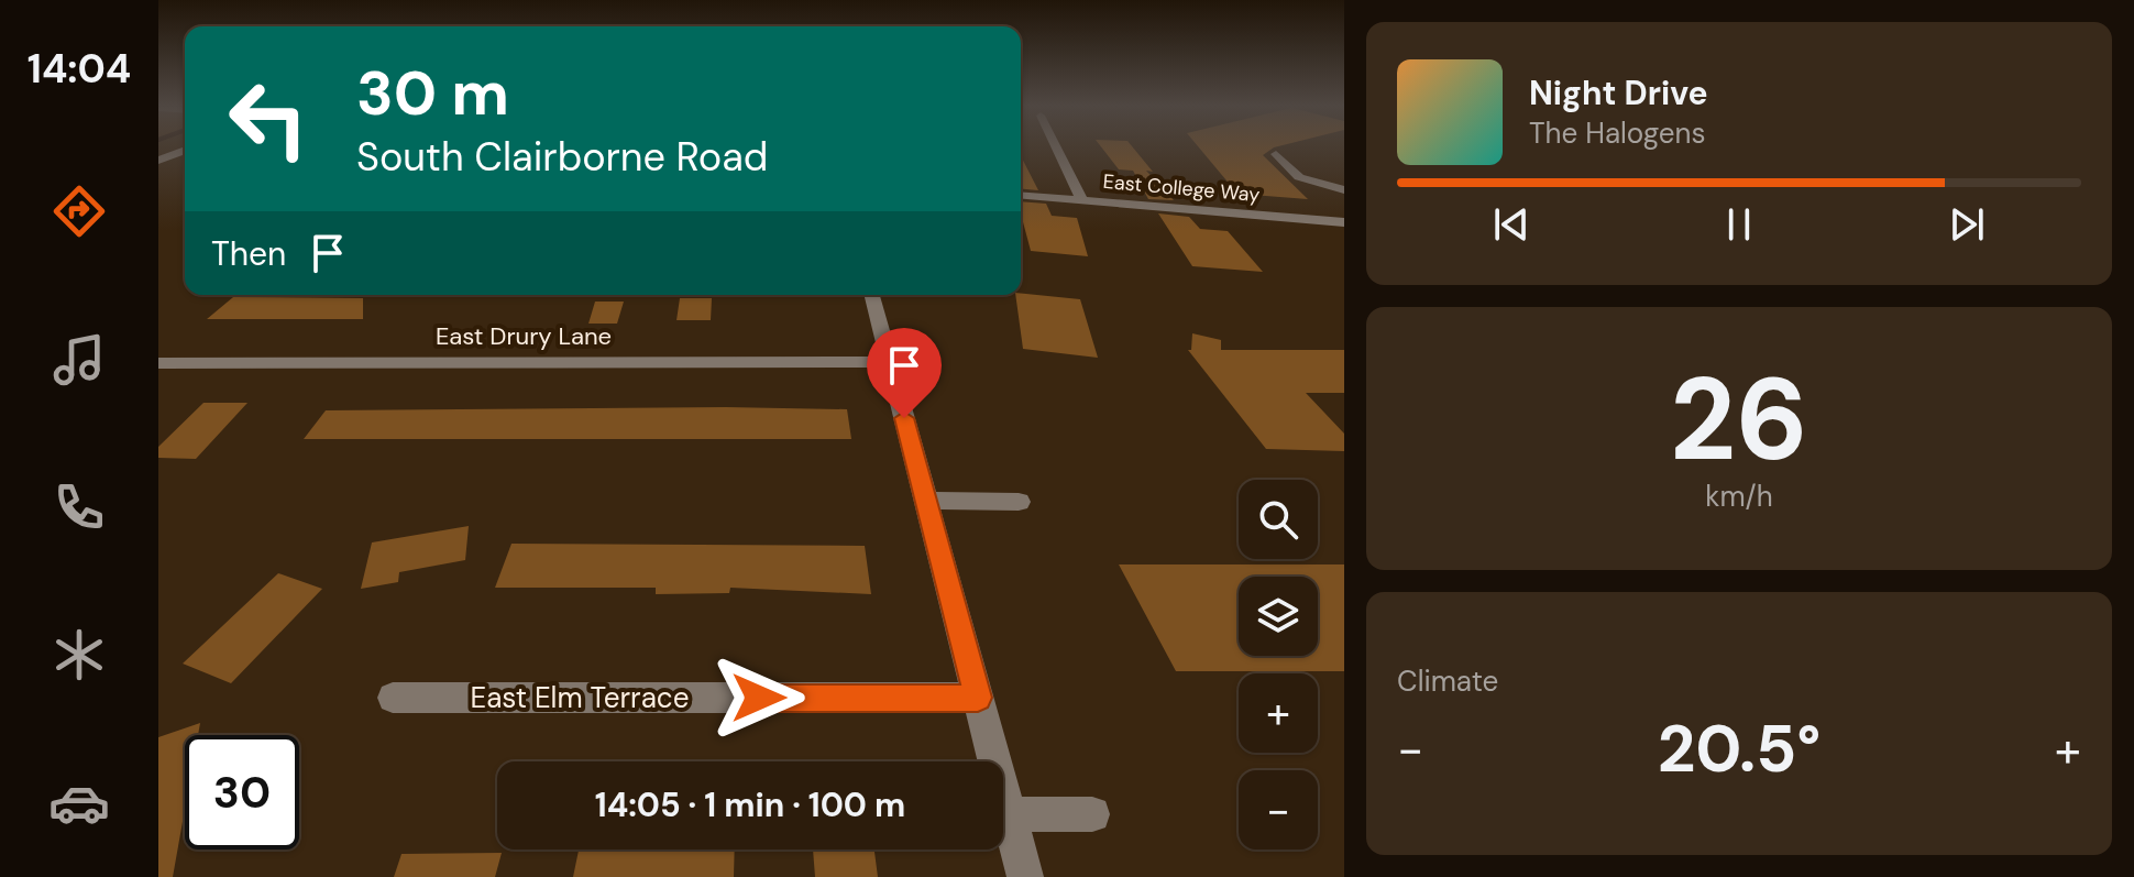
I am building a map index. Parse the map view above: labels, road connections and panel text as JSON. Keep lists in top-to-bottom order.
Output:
{
  "streets": {
    "street": ["East College Way", "East Drury Lane", "East Elm Terrace"]
  },
  "page": {
    "tabs": "14:04",
    "turn": ["30 m", "South Clairborne Road"],
    "song": ["Night Drive", "The Halogens"],
    "then": "Then",
    "tile": [
      ["26", "km/h"],
      "Climate"
    ],
    "map_buttons": ["+", "−"],
    "heat": ["−", "20.5°", "+"],
    "limit": "30",
    "trip": "14:05 · 1 min · 100 m"
  }
}
